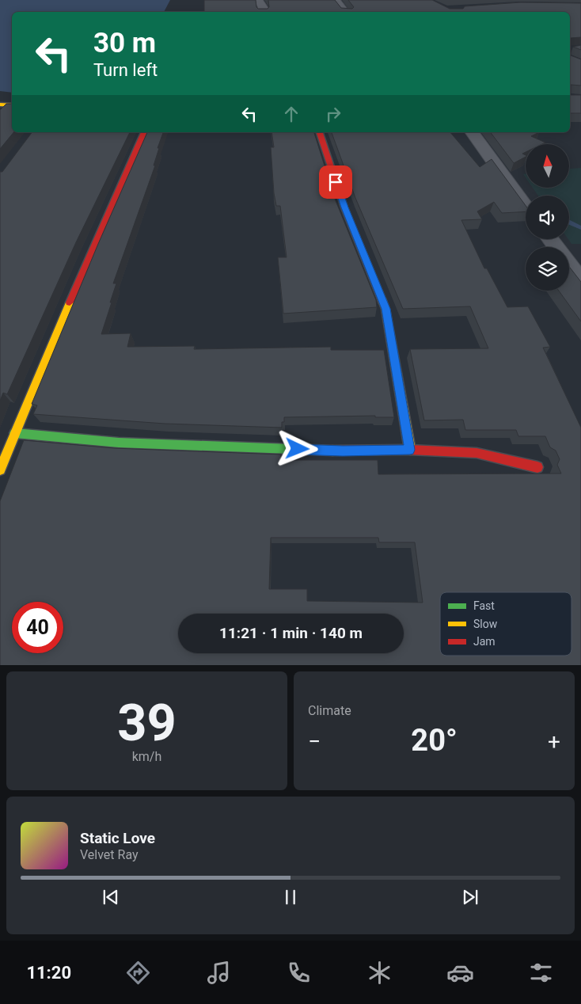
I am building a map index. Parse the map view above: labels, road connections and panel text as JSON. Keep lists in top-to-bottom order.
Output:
{
  "legend": ["Fast", "Slow", "Jam"],
  "north": "top",
  "page": {
    "turn": ["30 m", "Turn left"],
    "limit": "40",
    "trip": "11:21 · 1 min · 140 m",
    "tile": [
      ["39", "km/h"],
      "Climate"
    ],
    "heat": ["−", "20°", "+"],
    "song": ["Static Love", "Velvet Ray"],
    "tabs": "11:20"
  }
}
